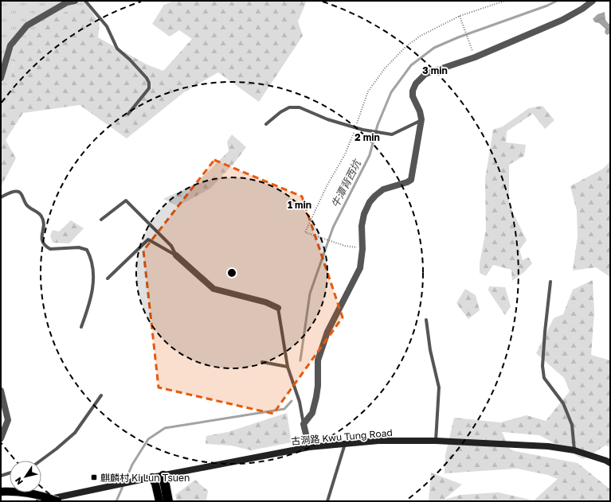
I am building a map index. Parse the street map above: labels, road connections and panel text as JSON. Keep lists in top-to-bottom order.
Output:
{
  "streets": {
    "street": ["古洞路 Kwu Tung Road"]
  },
  "water": ["牛潭背西坑"],
  "places": {
    "transit": ["麒麟村 Ki Lun Tsuen"]
  },
  "north": "bottom left",
  "rings": ["3 min", "2 min", "1 min"]
}
